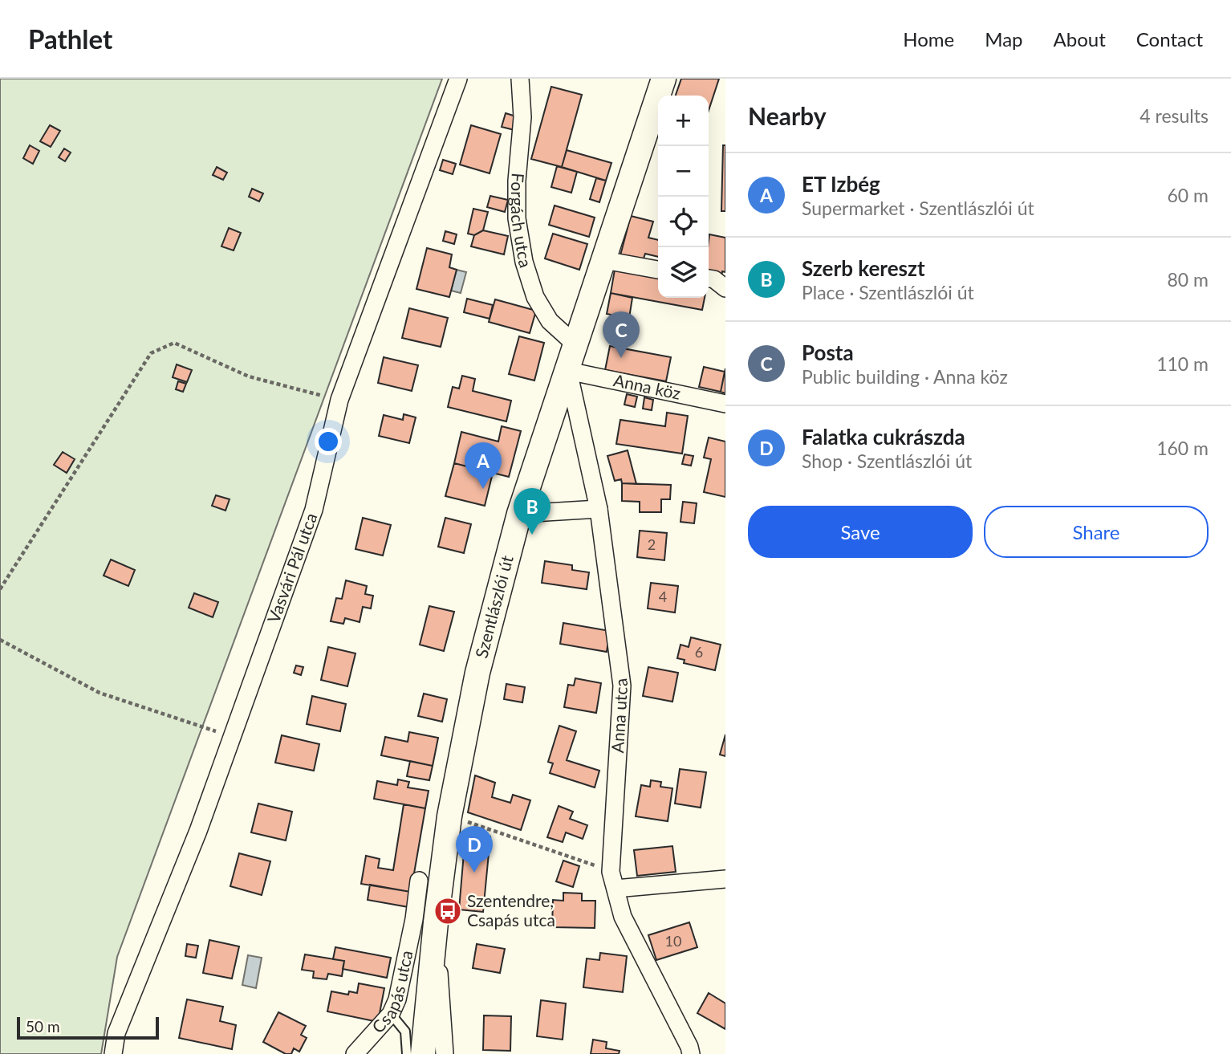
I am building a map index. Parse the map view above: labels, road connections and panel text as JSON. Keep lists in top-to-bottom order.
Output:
{
  "streets": {
    "main road": ["Szentlászlói út"],
    "street": [
      "Forgách utca",
      "Anna köz",
      "Vasvári Pál utca",
      "Anna utca",
      "Csapás utca"
    ]
  },
  "crossings": [
    ["Forgách utca", "Szentlászlói út"],
    ["Anna köz", "Szentlászlói út"],
    ["Anna köz", "Anna utca"],
    ["Szentlászlói út", "Anna utca"],
    ["Szentlászlói út", "Csapás utca"]
  ],
  "places": {
    "bus stop": ["Szentendre, Csapás utca"]
  },
  "house_numbers": [
    "2",
    "4",
    "6",
    "10"
  ],
  "scale_bar": "50 m",
  "page": {
    "header": "Pathlet",
    "nav": [
      "Home",
      "Map",
      "About",
      "Contact"
    ],
    "heading": ["Nearby", "4 results"],
    "map_buttons": ["+", "−"],
    "list": [
      {
        "mark": "A",
        "name": "ET Izbég",
        "note": "Supermarket · Szentlászlói út",
        "value": "60 m"
      },
      {
        "mark": "B",
        "name": "Szerb kereszt",
        "note": "Place · Szentlászlói út",
        "value": "80 m"
      },
      {
        "mark": "C",
        "name": "Posta",
        "note": "Public building · Anna köz",
        "value": "110 m"
      },
      {
        "mark": "D",
        "name": "Falatka cukrászda",
        "note": "Shop · Szentlászlói út",
        "value": "160 m"
      }
    ],
    "pins": [
      "C",
      "A",
      "B",
      "D"
    ],
    "buttons": ["Save", "Share"],
    "scale": "50 m"
  }
}
